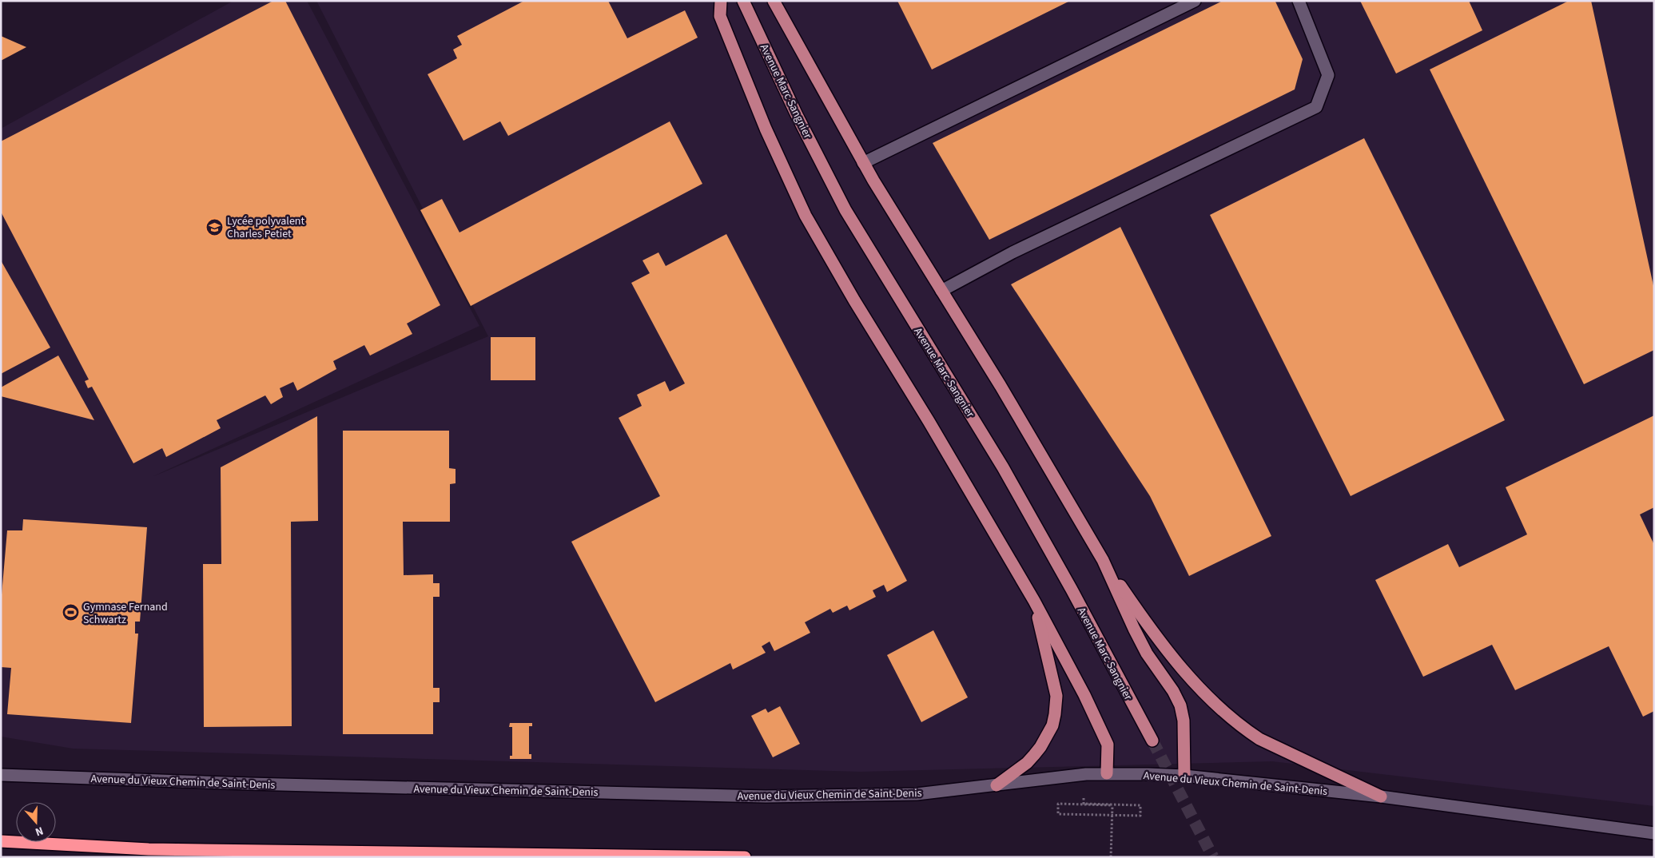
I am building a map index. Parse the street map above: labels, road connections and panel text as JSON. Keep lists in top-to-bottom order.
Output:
{
  "streets": {
    "main road": ["Avenue Marc Sangnier"],
    "street": ["Avenue du Vieux Chemin de Saint-Denis"]
  },
  "places": {
    "school or university": ["Lycée polyvalent Charles Petiet"],
    "sports": ["Gymnase Fernand Schwartz"]
  },
  "north": "bottom"
}
